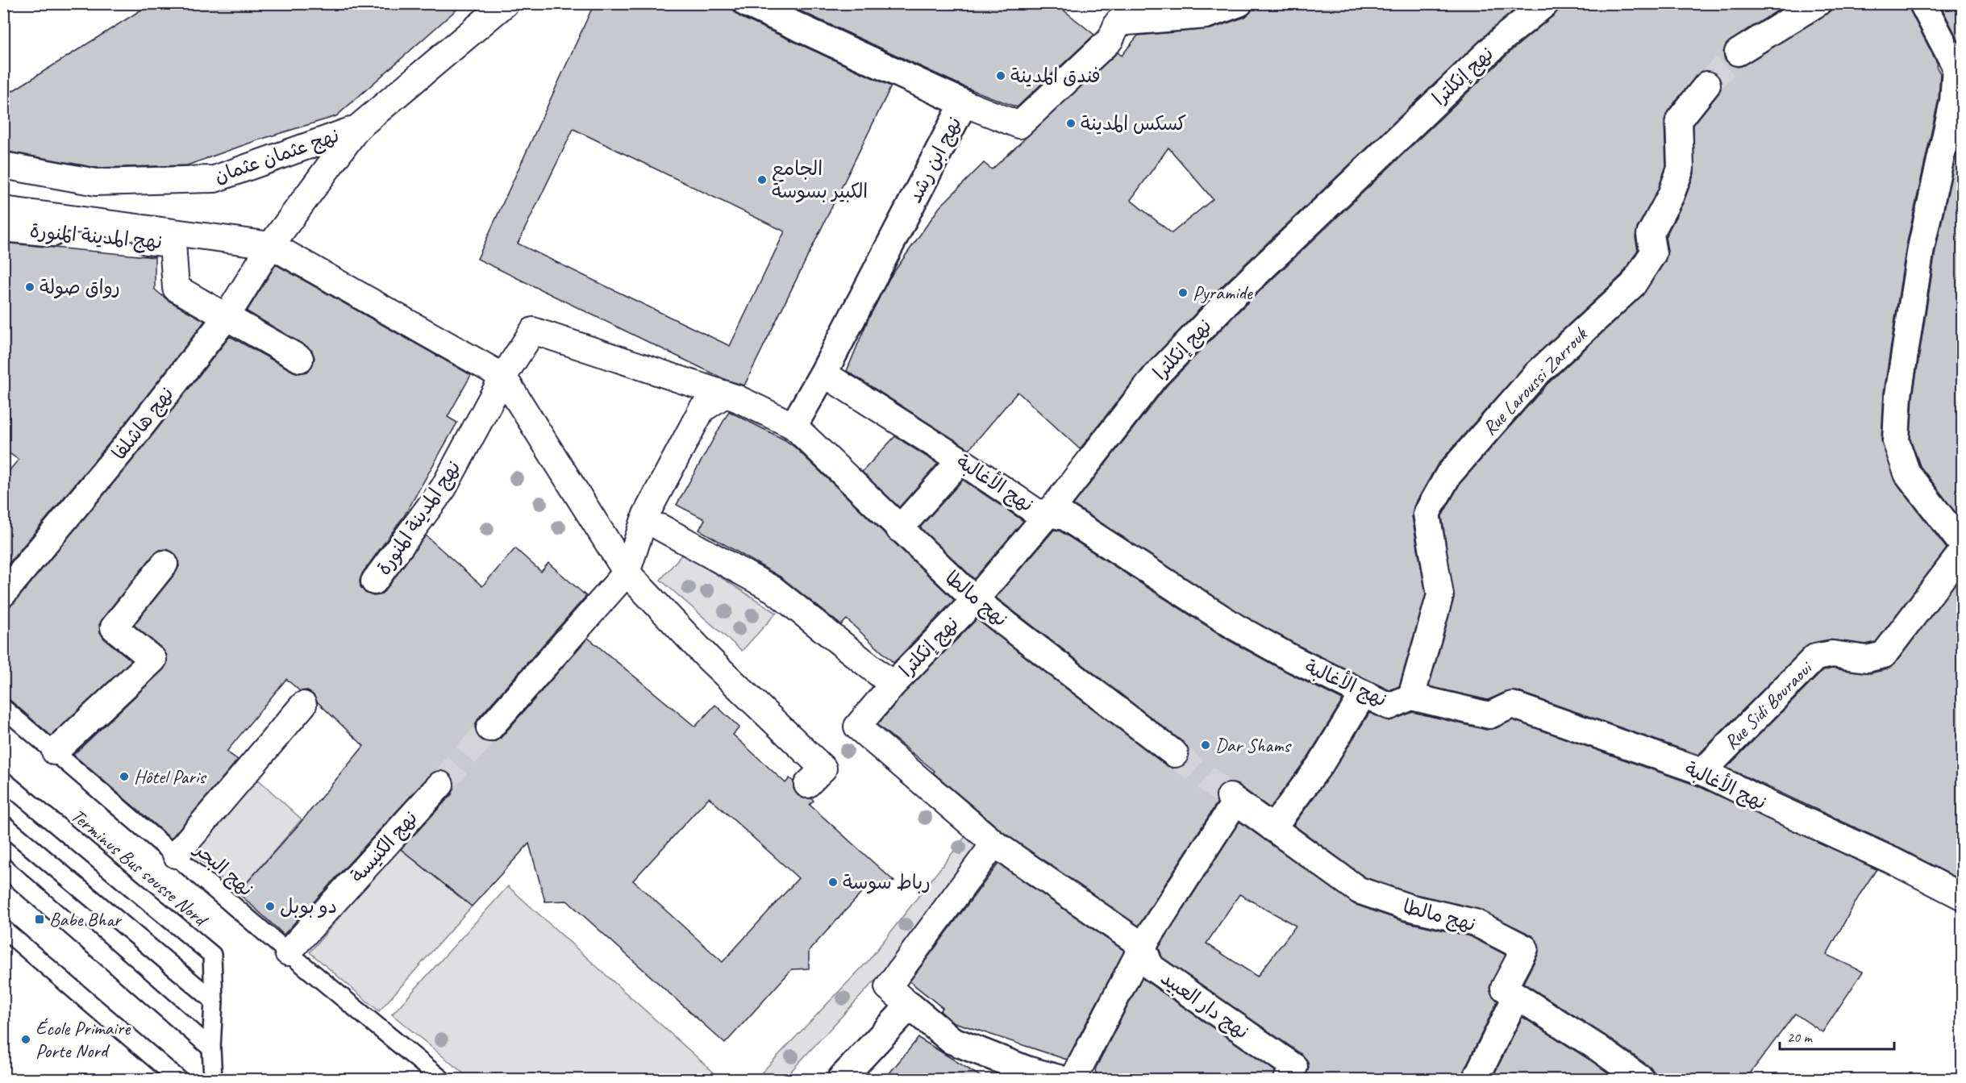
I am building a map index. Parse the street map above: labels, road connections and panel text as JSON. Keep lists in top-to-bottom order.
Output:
{
  "streets": {
    "street": [
      "نهج إنكلترا",
      "نهج عثمان عثمان",
      "نهج ابن رشد",
      "نهج المدينة المنورة",
      "Rue Laroussi Zarrouk",
      "نهج هاشلفا",
      "نهج الأغالبة",
      "نهج مالطا",
      "Rue Sidi Bouraoui",
      "نهج الكنيسة",
      "نهج دار العبيد"
    ],
    "lane": ["Terminus Bus sousse Nord", "نهج البحر"]
  },
  "crossings": [
    ["نهج إنكلترا", "نهج الأغالبة"],
    ["نهج إنكلترا", "نهج مالطا"],
    ["نهج عثمان عثمان", "نهج هاشلفا"],
    ["نهج ابن رشد", "نهج الأغالبة"],
    ["نهج ابن رشد", "نهج مالطا"],
    ["نهج المدينة المنورة", "نهج هاشلفا"],
    ["نهج المدينة المنورة", "نهج مالطا"],
    ["Rue Laroussi Zarrouk", "نهج الأغالبة"],
    ["نهج الأغالبة", "Rue Sidi Bouraoui"],
    ["نهج مالطا", "نهج دار العبيد"],
    ["نهج الكنيسة", "نهج البحر"]
  ],
  "places": {
    "other": [
      "فندق المدينة",
      "كسكس المدينة",
      "الجامع الكبير بسوسة",
      "رواق صولة",
      "Pyramide",
      "Dar Shams",
      "Hôtel Paris",
      "رباط سوسة",
      "دو بوبل",
      "École Primaire Porte Nord"
    ],
    "transit": ["Babe Bhar"]
  },
  "scale_bar": "20 m"
}
